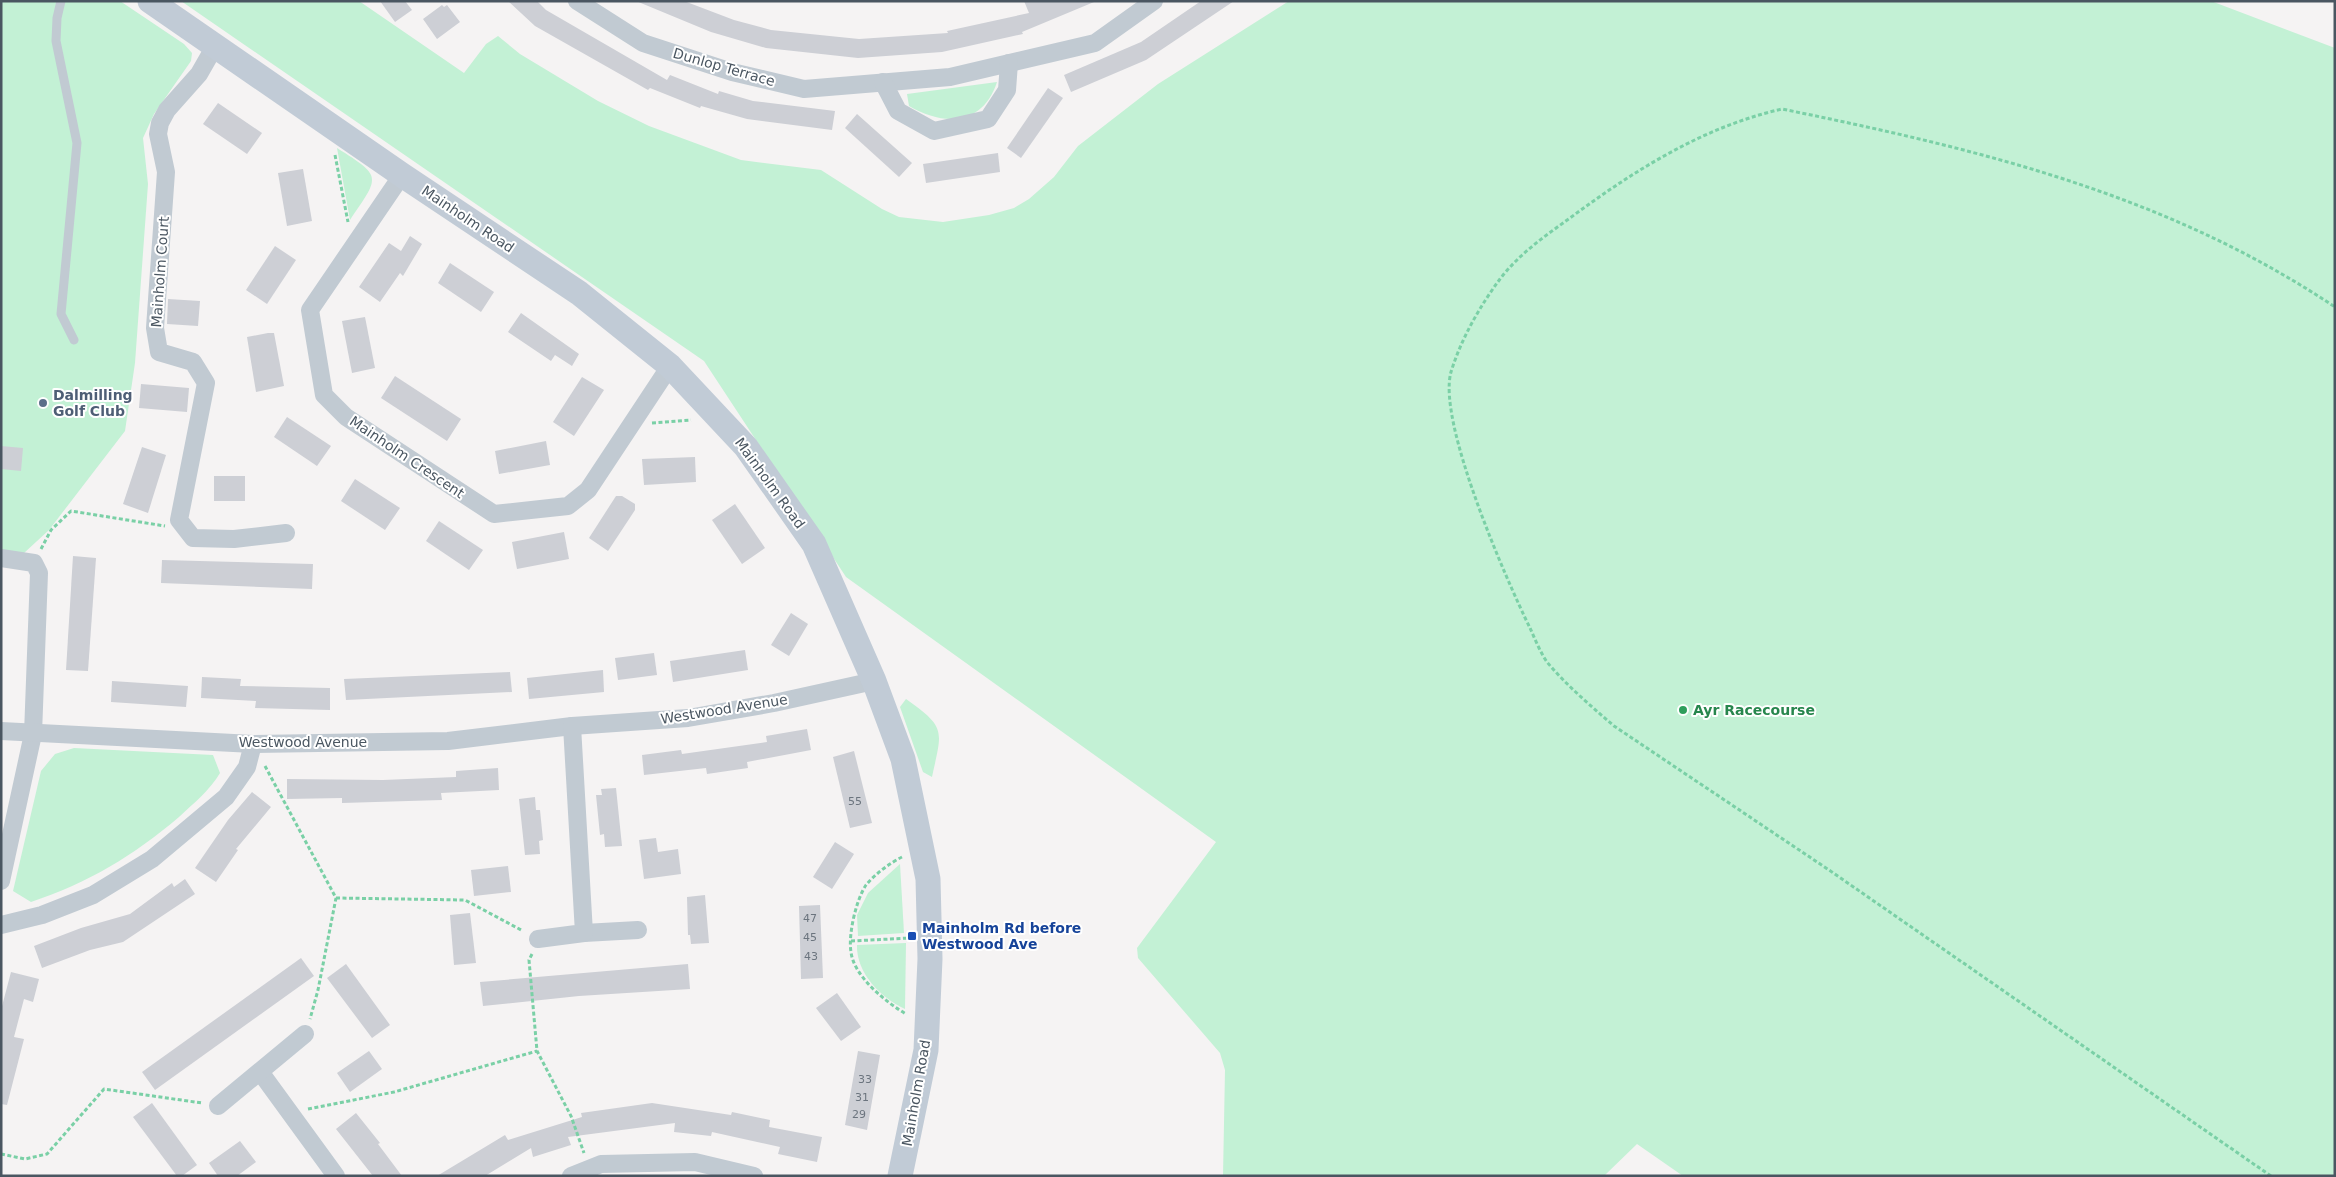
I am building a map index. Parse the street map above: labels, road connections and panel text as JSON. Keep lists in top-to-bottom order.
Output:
{
  "streets": {
    "street": [
      "Dunlop Terrace",
      "Mainholm Road",
      "Mainholm Court",
      "Mainholm Crescent",
      "Westwood Avenue"
    ]
  },
  "crossings": [
    ["Mainholm Road", "Mainholm Court"],
    ["Mainholm Road", "Mainholm Crescent"],
    ["Mainholm Road", "Westwood Avenue"]
  ],
  "places": {
    "other": ["Dalmilling Golf Club", "Ayr Racecourse"],
    "transit": ["Mainholm Rd before Westwood Ave"]
  },
  "house_numbers": [
    "55",
    "47",
    "45",
    "43",
    "33",
    "31",
    "29"
  ]
}
